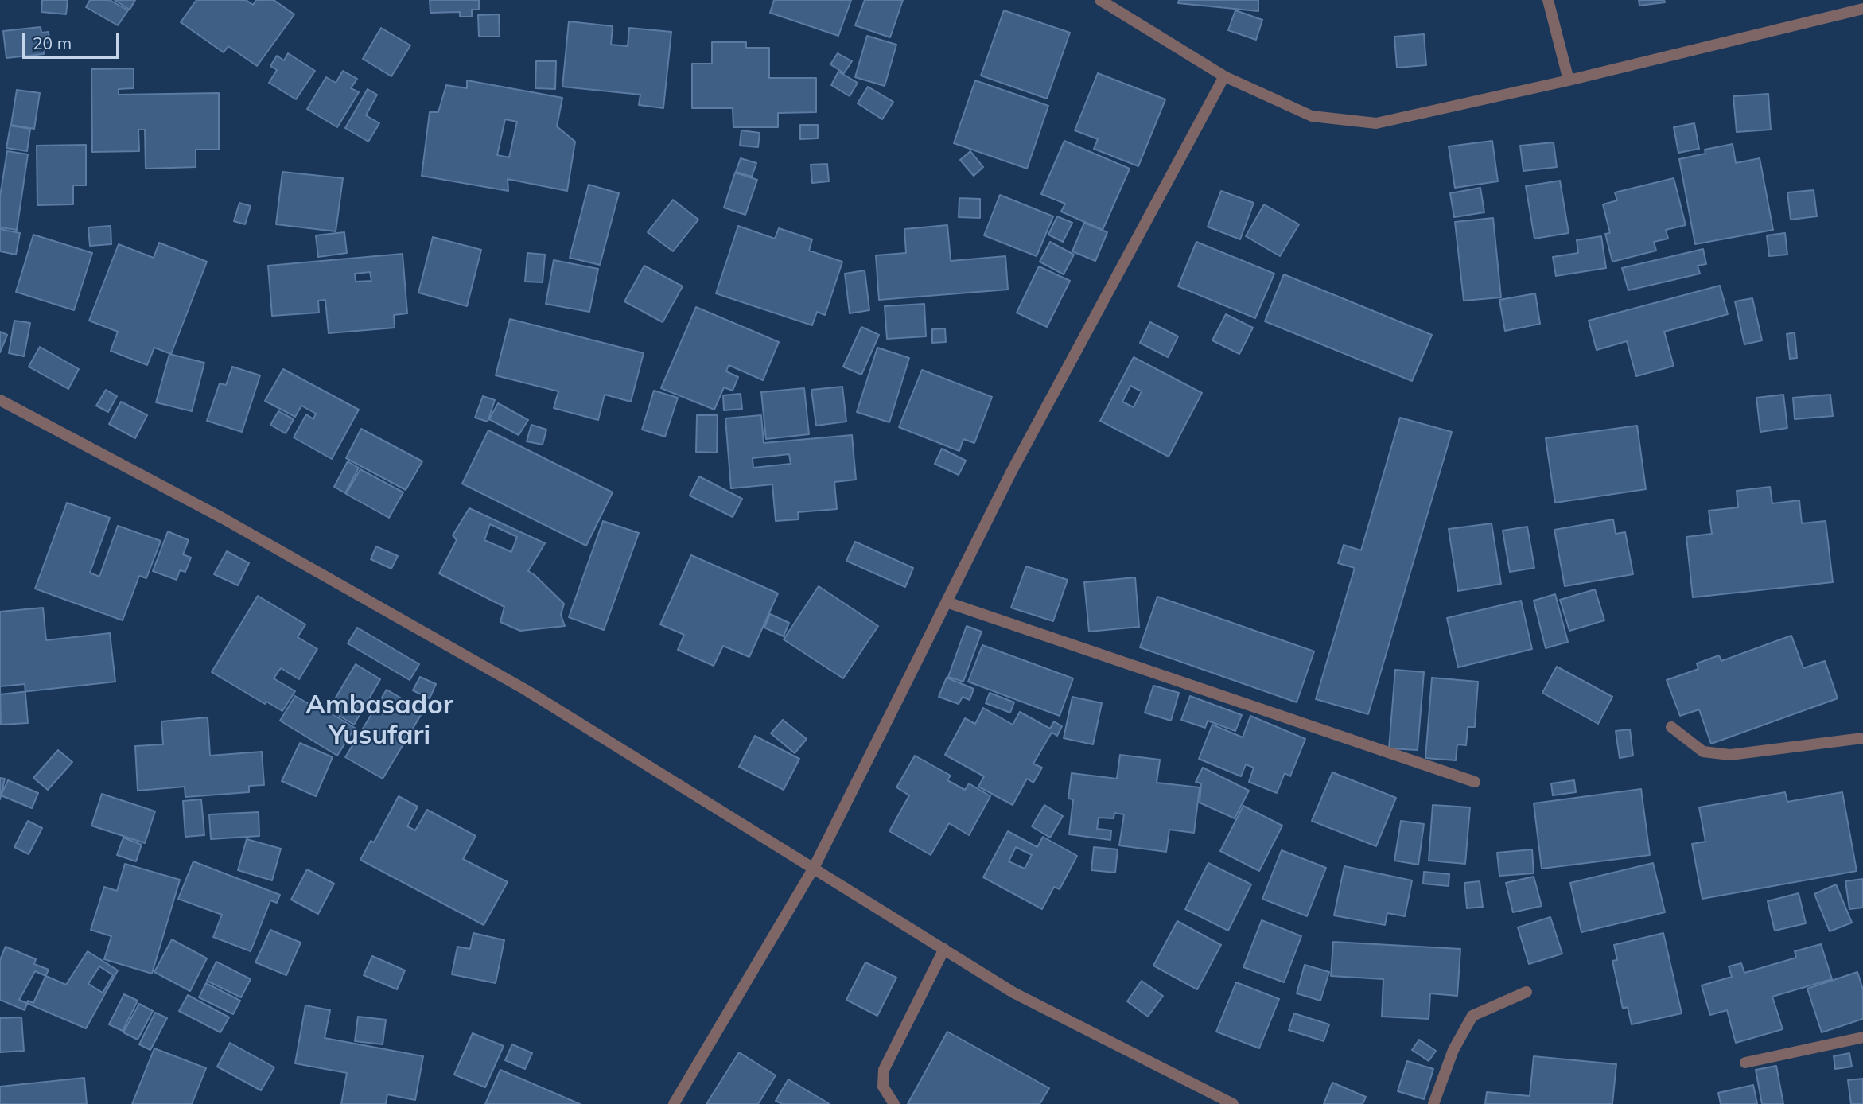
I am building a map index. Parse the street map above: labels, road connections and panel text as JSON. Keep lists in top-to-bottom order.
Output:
{
  "districts": ["Ambasador Yusufari"],
  "scale_bar": "20 m"
}
